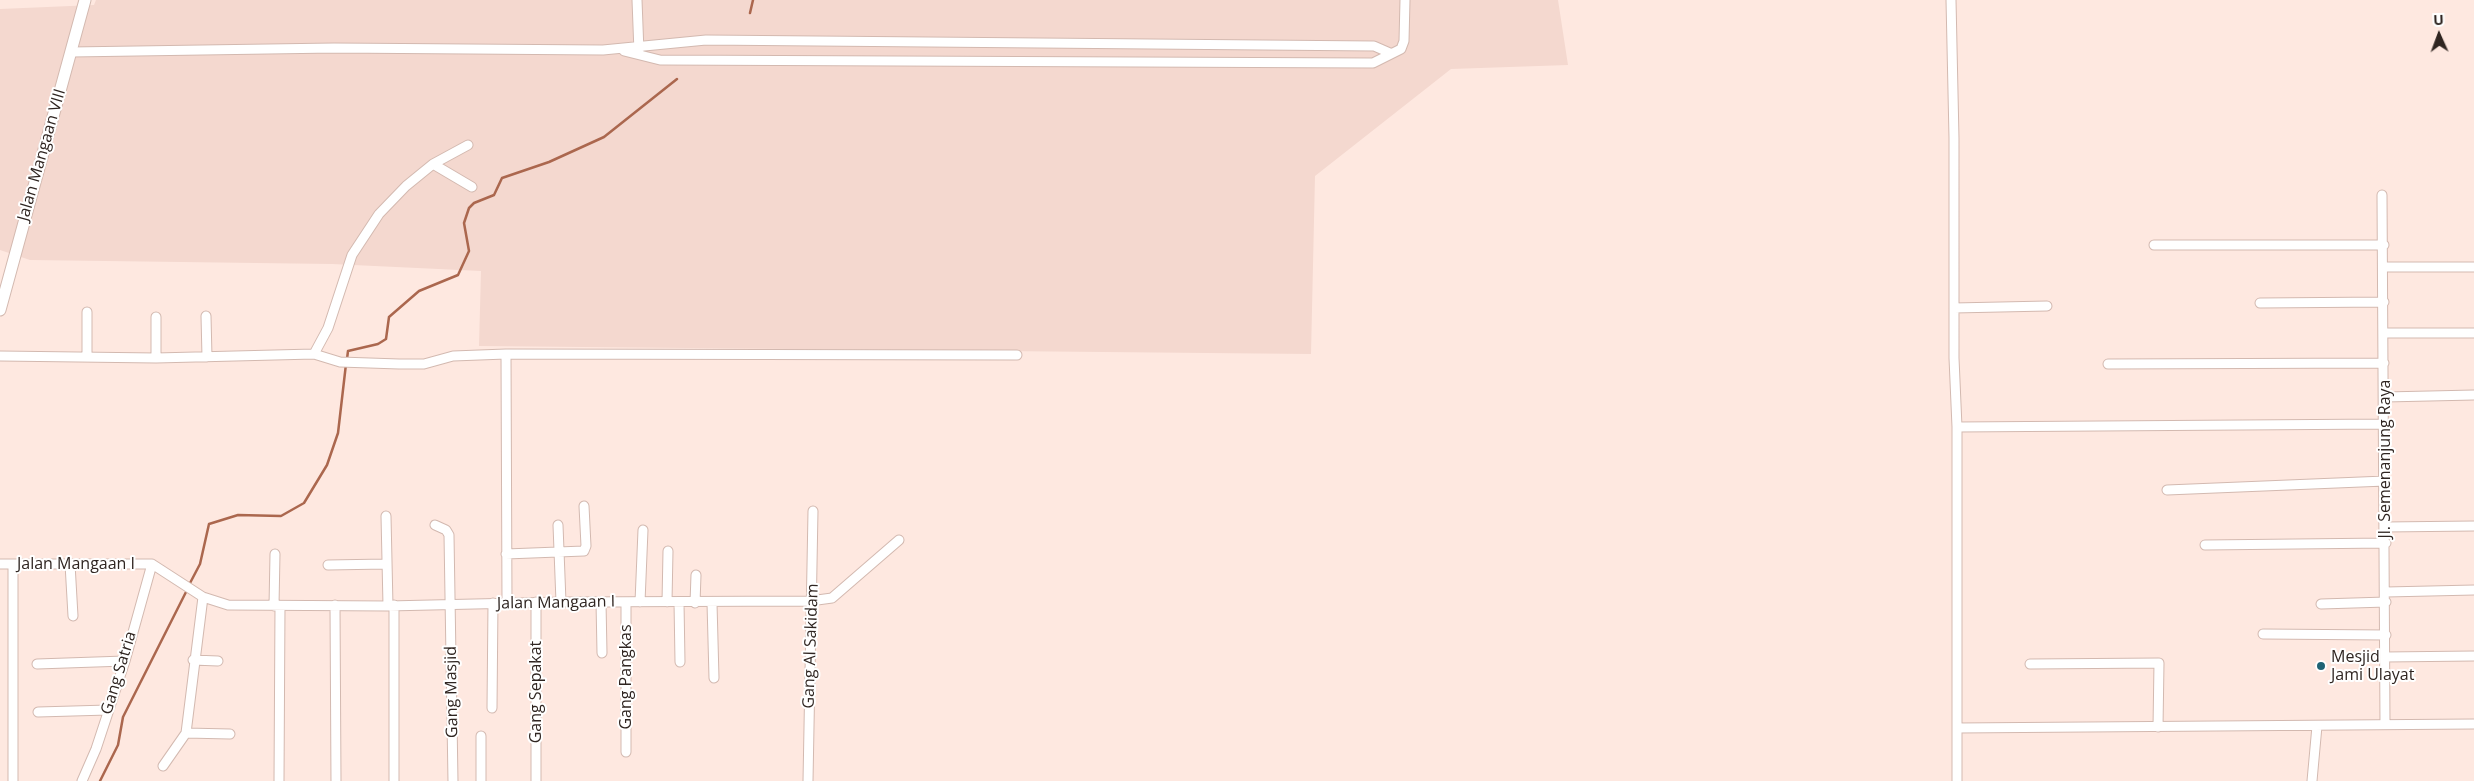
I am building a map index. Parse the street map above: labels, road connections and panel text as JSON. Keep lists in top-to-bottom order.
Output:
{
  "streets": {
    "street": [
      "Jalan Mangaan VIII",
      "Jl. Semenanjung Raya",
      "Jalan Mangaan I",
      "Gang Al Sakidam",
      "Gang Satria",
      "Gang Pangkas",
      "Gang Masjid",
      "Gang Sepakat"
    ]
  },
  "crossings": [
    ["Jalan Mangaan I", "Gang Al Sakidam"],
    ["Jalan Mangaan I", "Gang Satria"],
    ["Jalan Mangaan I", "Gang Pangkas"],
    ["Jalan Mangaan I", "Gang Masjid"],
    ["Jalan Mangaan I", "Gang Sepakat"]
  ],
  "places": ["Mesjid Jami Ulayat"],
  "north": "top"
}
